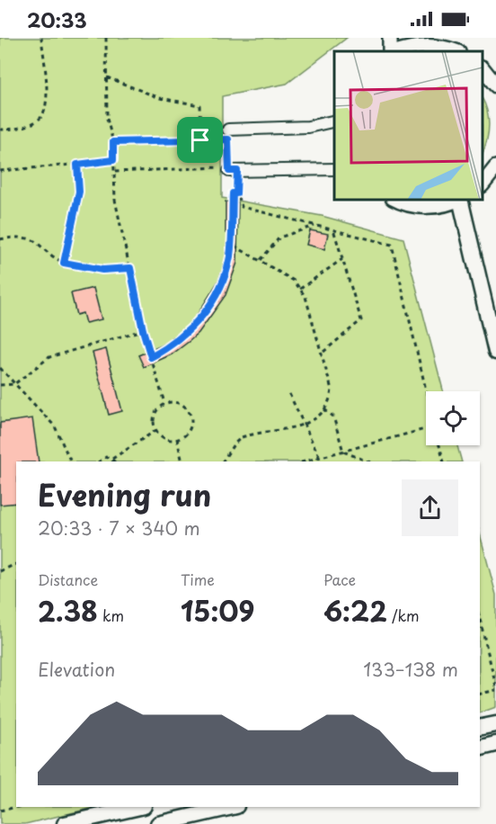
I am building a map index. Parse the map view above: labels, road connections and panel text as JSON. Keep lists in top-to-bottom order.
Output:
{
  "page": {
    "status": "20:33",
    "heading": ["Evening run", "20:33 · 7 × 340 m"],
    "stats": [
      ["Distance", "2.38 km"],
      ["Time", "15:09"],
      ["Pace", "6:22 /km"]
    ],
    "chart": ["Elevation", "133–138 m"]
  }
}
